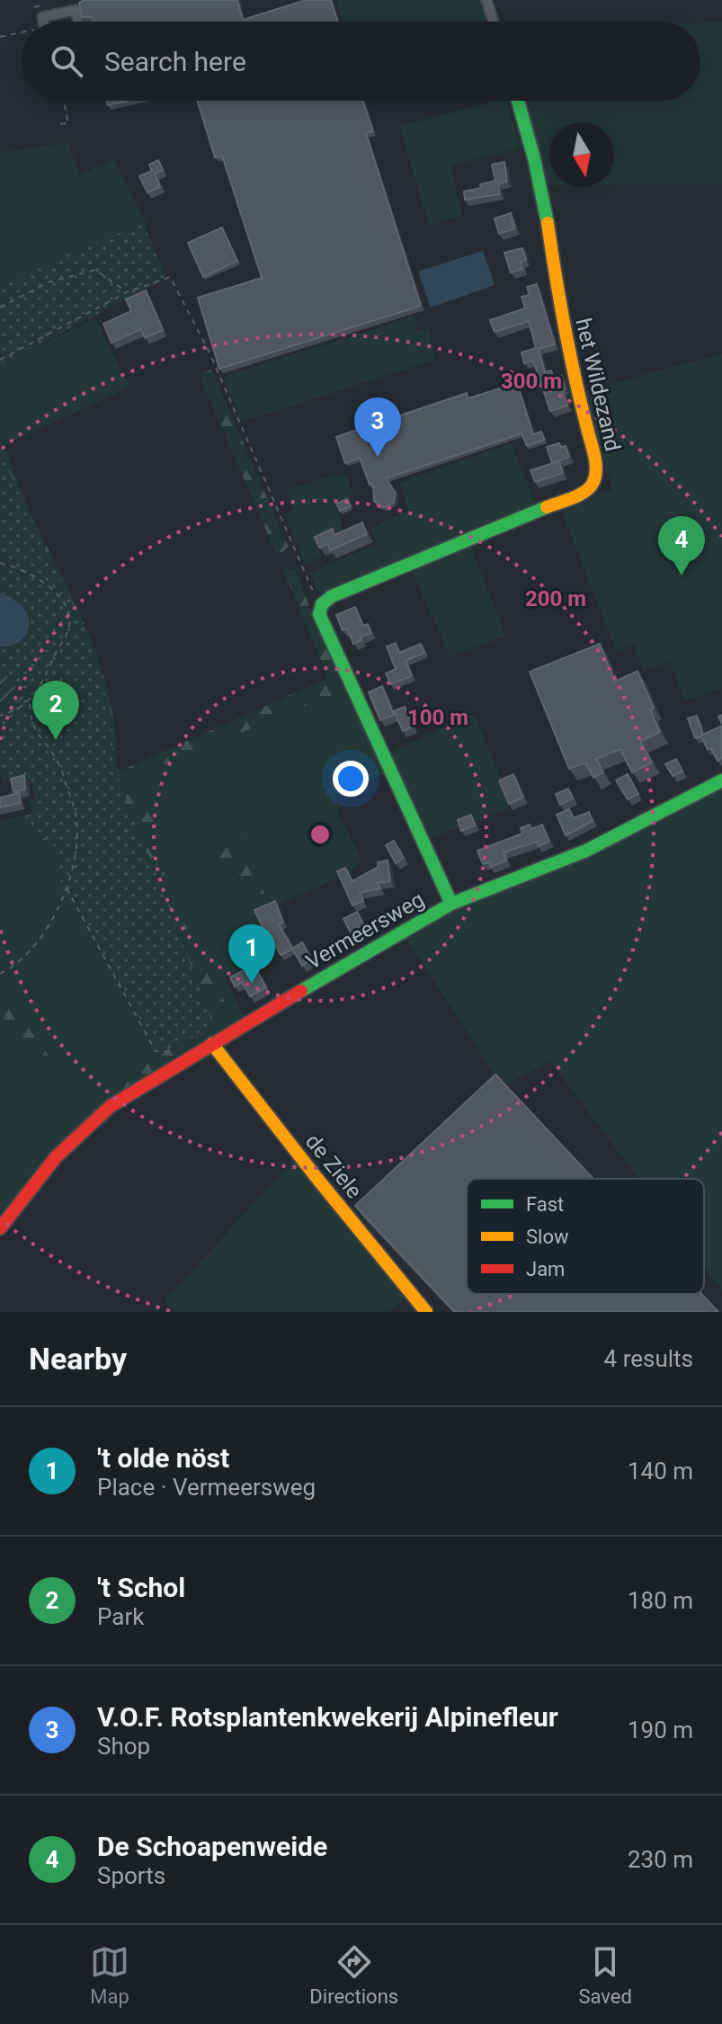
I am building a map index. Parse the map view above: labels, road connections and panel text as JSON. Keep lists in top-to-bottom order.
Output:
{
  "streets": {
    "street": ["het Wildezand", "Vermeersweg", "de Ziele"]
  },
  "crossings": [
    ["Vermeersweg", "de Ziele"]
  ],
  "legend": ["Fast", "Slow", "Jam"],
  "north": "bottom",
  "page": {
    "search": "Search here",
    "pins": [
      "3",
      "4",
      "2",
      "1"
    ],
    "heading": ["Nearby", "4 results"],
    "list": [
      {
        "mark": "1",
        "name": "'t olde nöst",
        "note": "Place · Vermeersweg",
        "value": "140 m"
      },
      {
        "mark": "2",
        "name": "'t Schol",
        "note": "Park",
        "value": "180 m"
      },
      {
        "mark": "3",
        "name": "V.O.F. Rotsplantenkwekerij Alpinefleur",
        "note": "Shop",
        "value": "190 m"
      },
      {
        "mark": "4",
        "name": "De Schoapenweide",
        "note": "Sports",
        "value": "230 m"
      }
    ],
    "nav": ["Map", "Directions", "Saved"]
  },
  "rings": ["300 m", "200 m", "100 m"]
}
